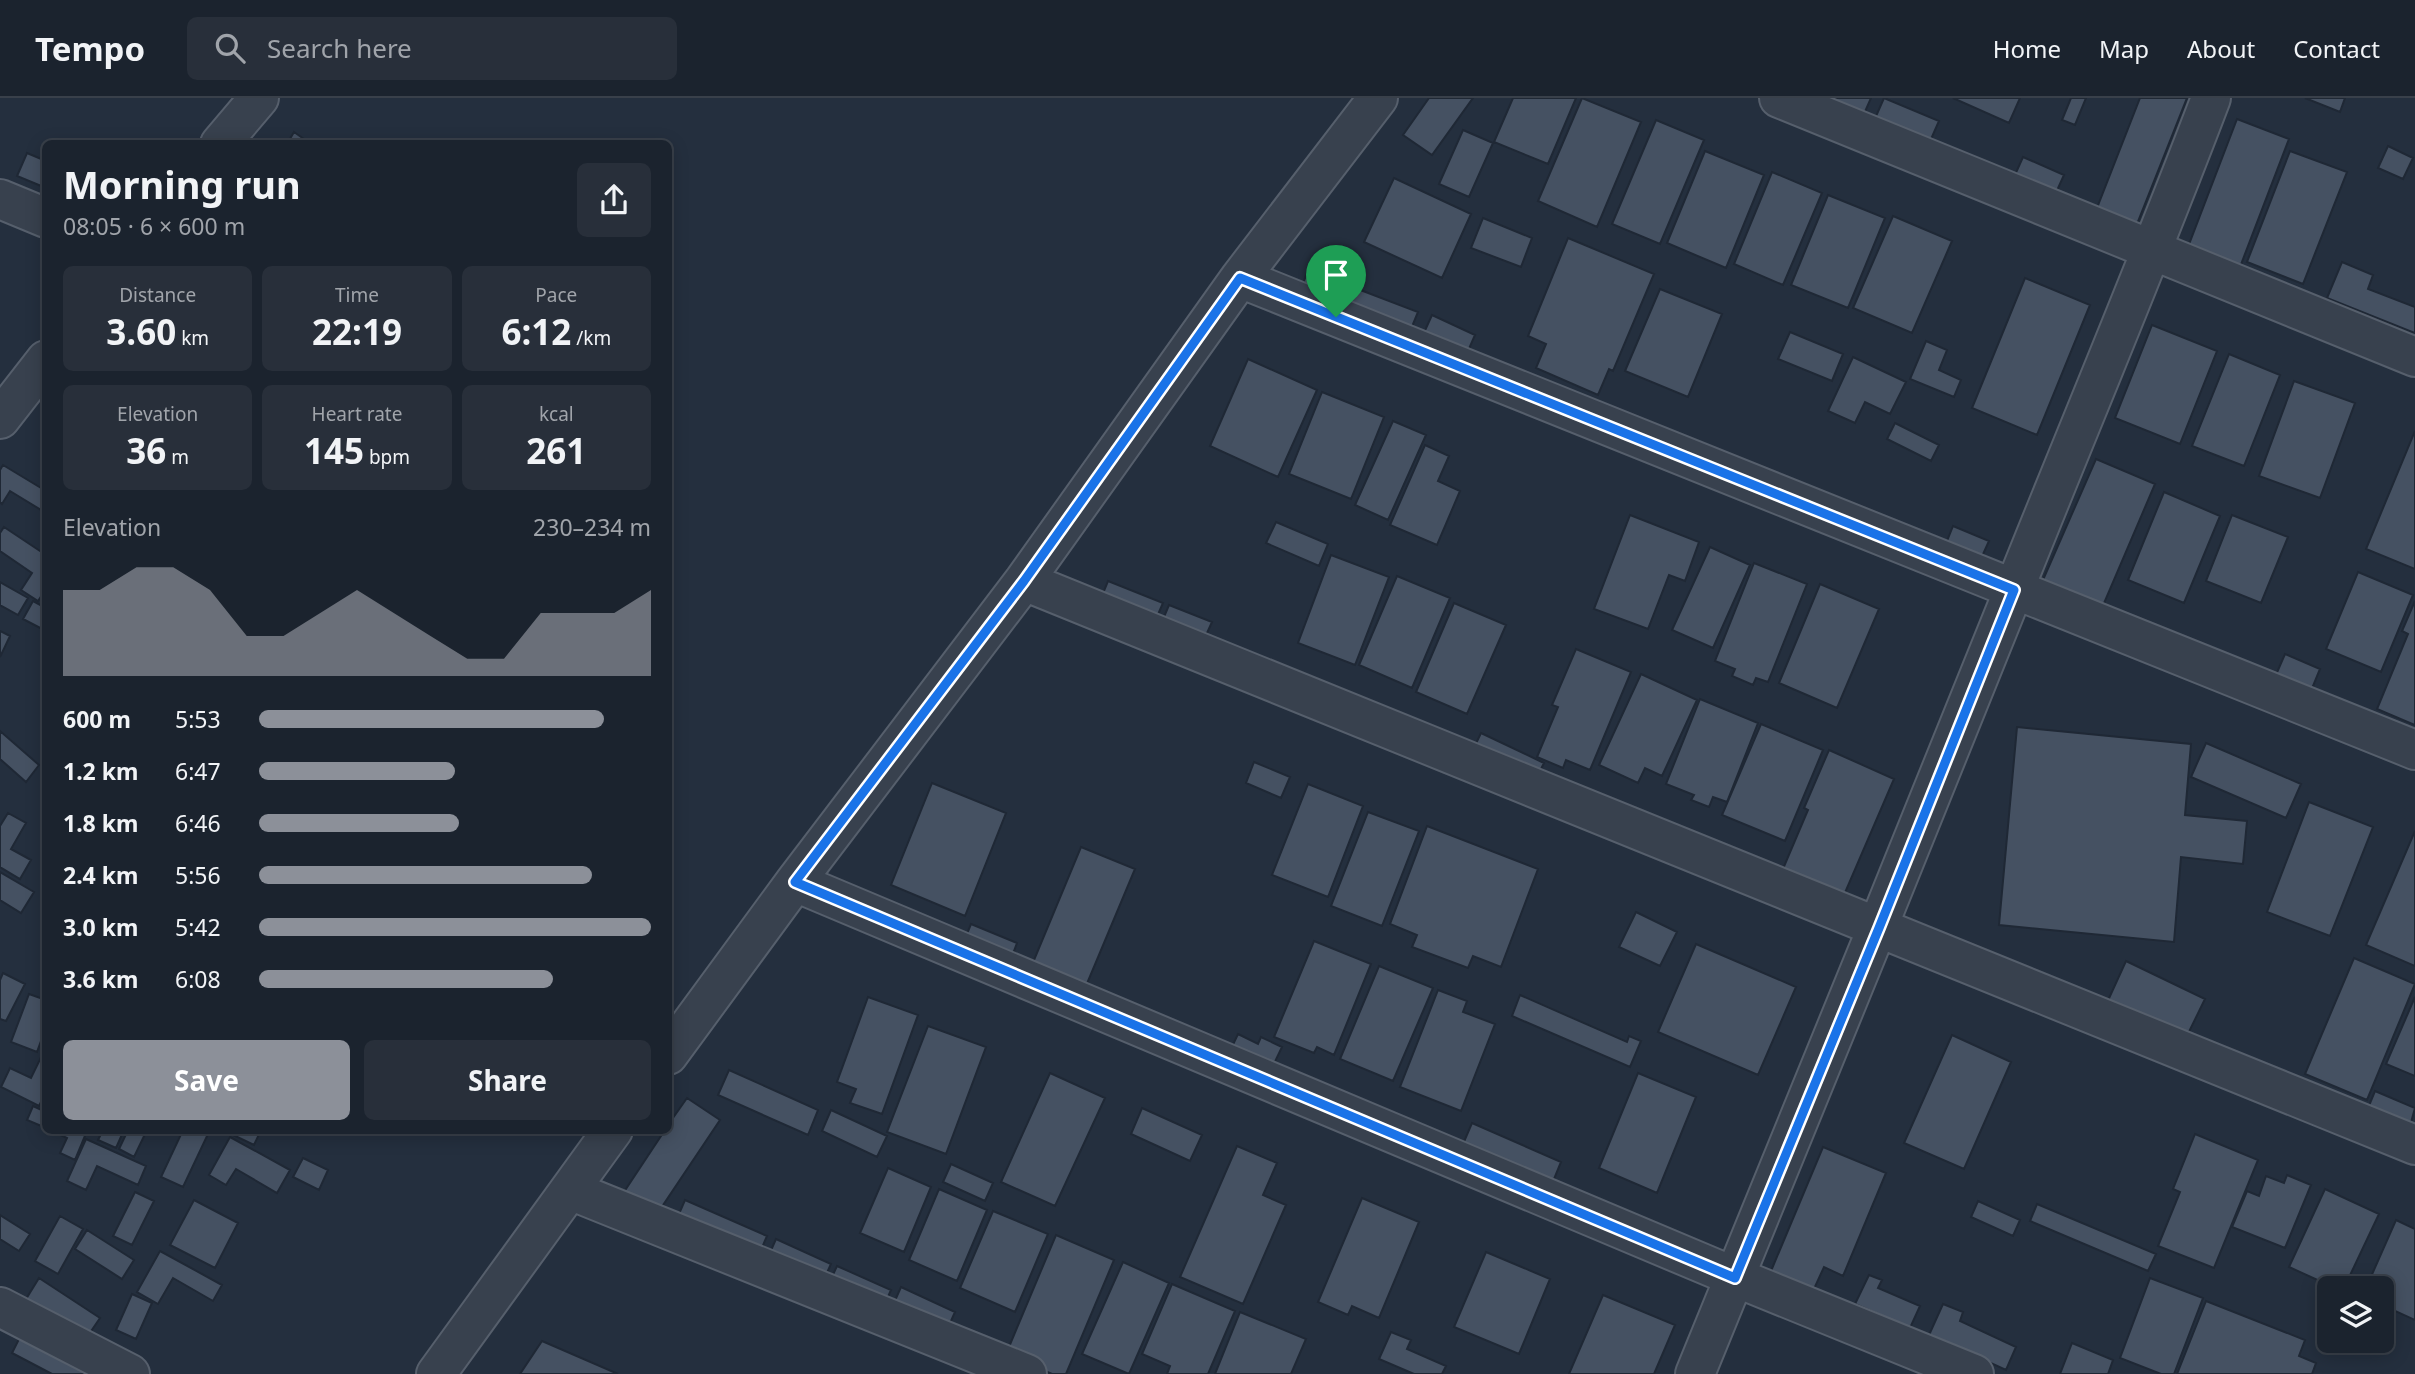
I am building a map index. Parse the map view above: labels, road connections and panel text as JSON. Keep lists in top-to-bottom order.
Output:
{
  "page": {
    "header": "Tempo",
    "search": "Search here",
    "nav": [
      "Home",
      "Map",
      "About",
      "Contact"
    ],
    "heading": ["Morning run", "08:05 · 6 × 600 m"],
    "stats": [
      ["Distance", "3.60 km"],
      ["Time", "22:19"],
      ["Pace", "6:12 /km"],
      ["Elevation", "36 m"],
      ["Heart rate", "145 bpm"],
      ["kcal", "261"]
    ],
    "chart": ["Elevation", "230–234 m"],
    "list": [
      {
        "name": "600 m",
        "note": "5:53"
      },
      {
        "name": "1.2 km",
        "note": "6:47"
      },
      {
        "name": "1.8 km",
        "note": "6:46"
      },
      {
        "name": "2.4 km",
        "note": "5:56"
      },
      {
        "name": "3.0 km",
        "note": "5:42"
      },
      {
        "name": "3.6 km",
        "note": "6:08"
      }
    ],
    "buttons": ["Save", "Share"]
  }
}
